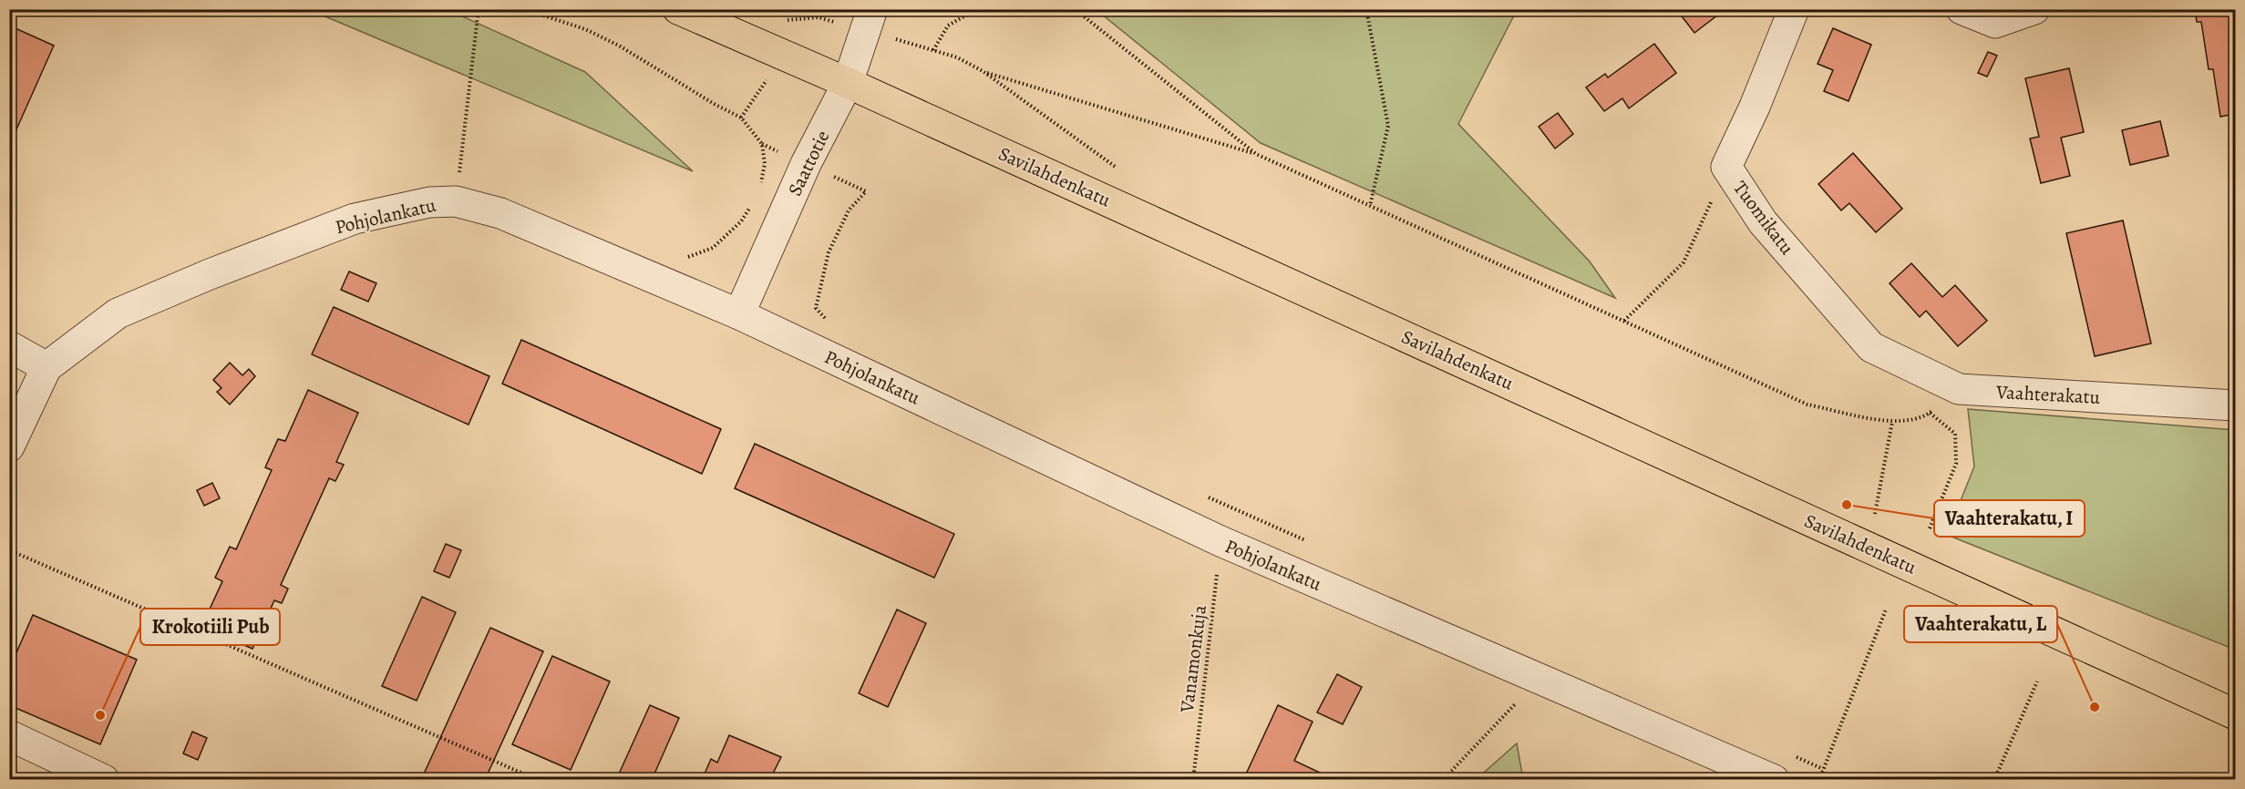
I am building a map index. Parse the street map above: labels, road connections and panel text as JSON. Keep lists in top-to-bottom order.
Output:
{
  "streets": {
    "main road": ["Savilahdenkatu"],
    "street": [
      "Saattotie",
      "Pohjolankatu",
      "Tuomikatu",
      "Vaahterakatu"
    ],
    "path": ["Vanamonkuja"]
  },
  "crossings": [
    ["Saattotie", "Savilahdenkatu"],
    ["Saattotie", "Pohjolankatu"],
    ["Pohjolankatu", "Vanamonkuja"],
    ["Tuomikatu", "Vaahterakatu"]
  ],
  "places": ["Vaahterakatu, I", "Vaahterakatu, L", "Krokotiili Pub"]
}
